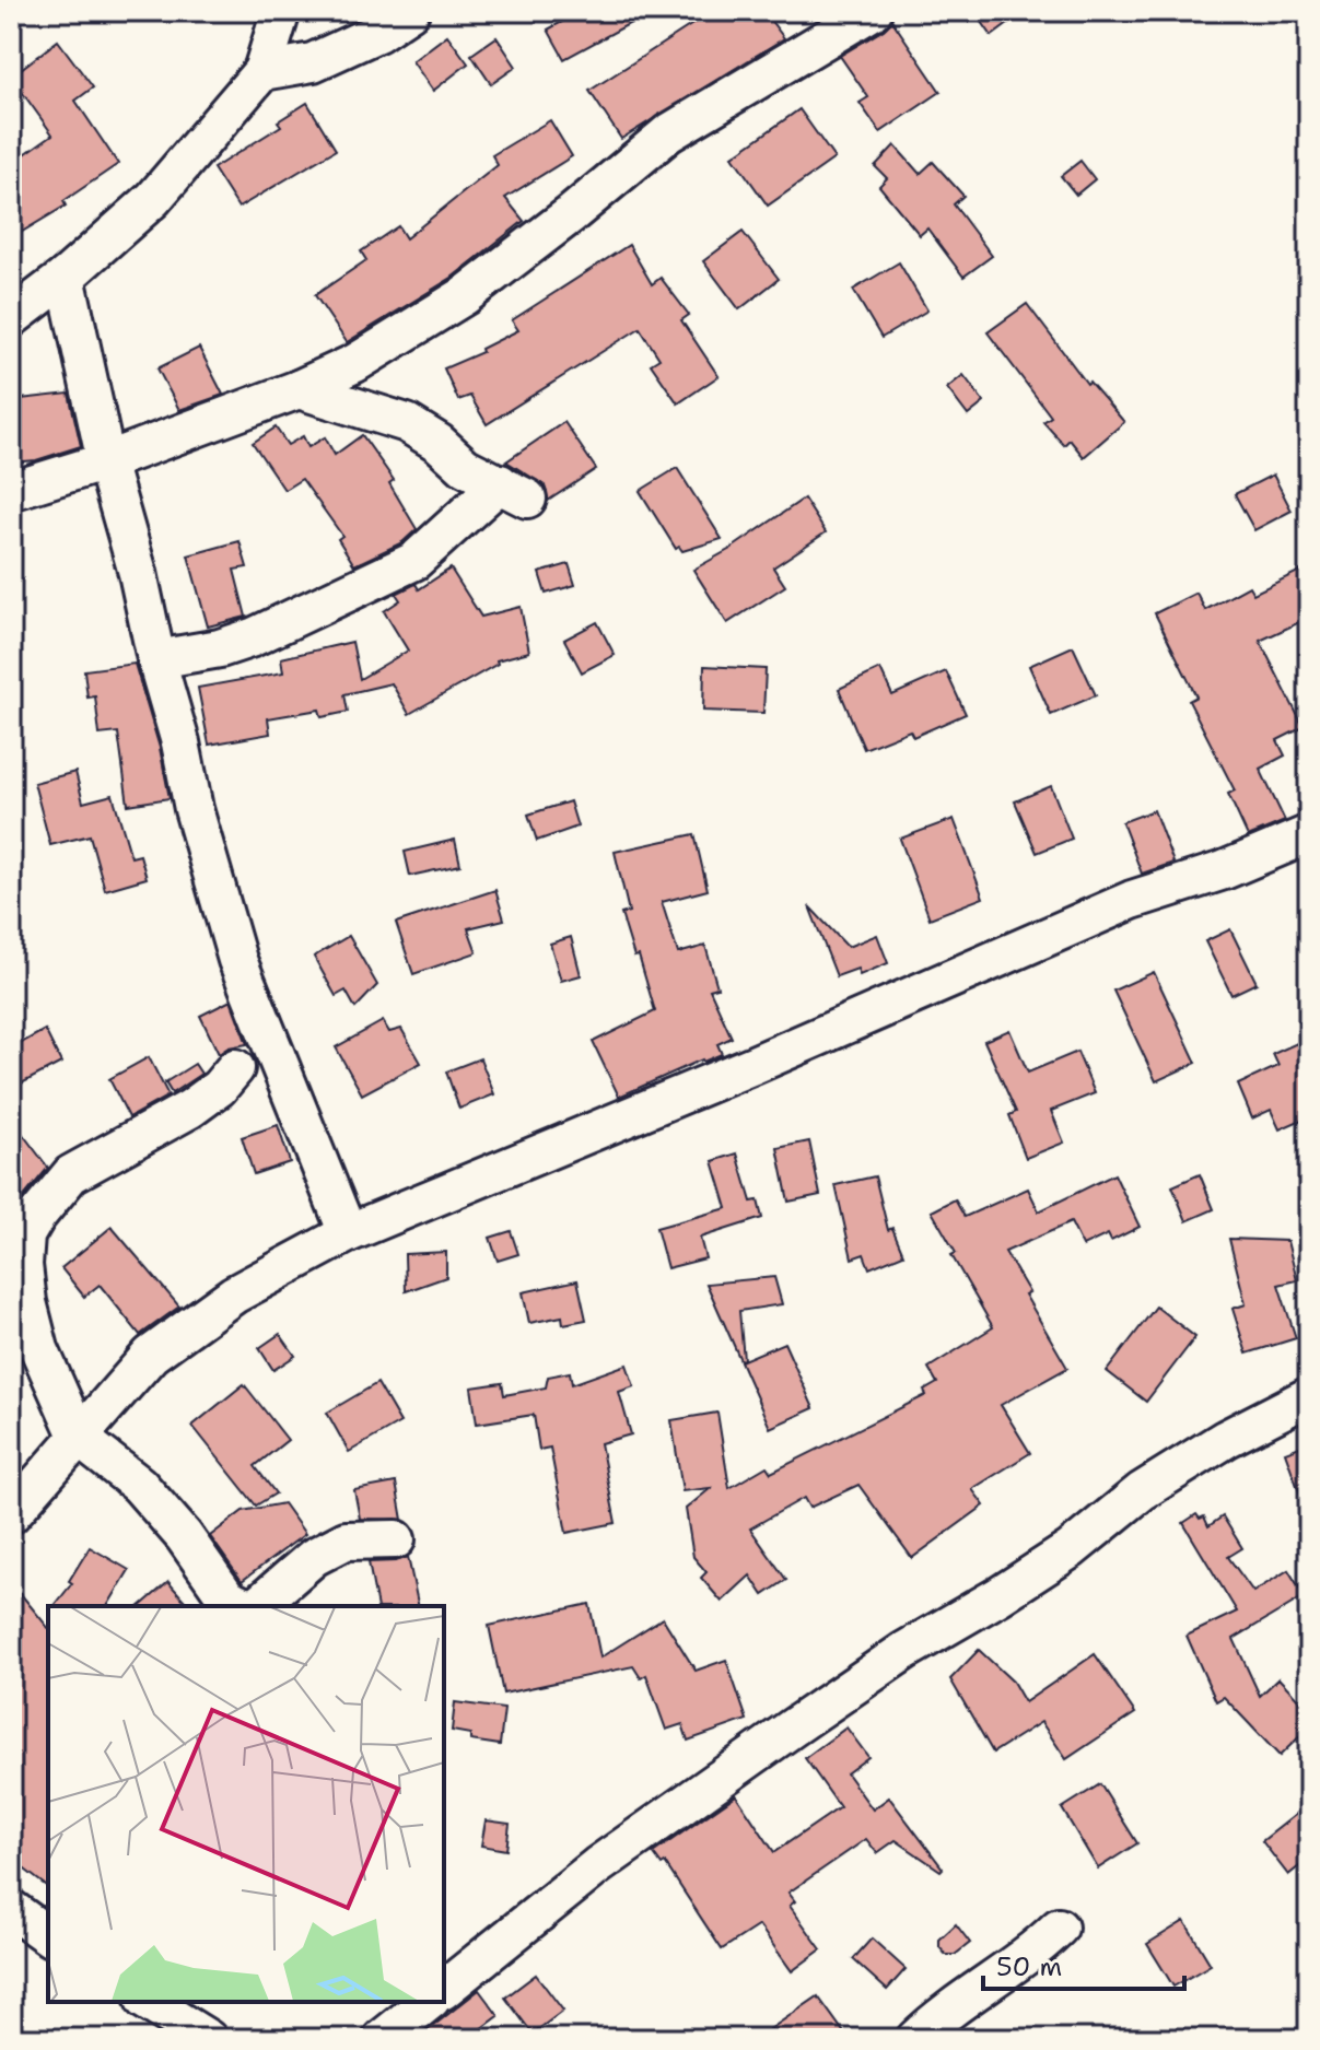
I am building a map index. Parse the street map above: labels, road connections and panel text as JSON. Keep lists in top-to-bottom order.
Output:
{
  "scale_bar": "50 m"
}
